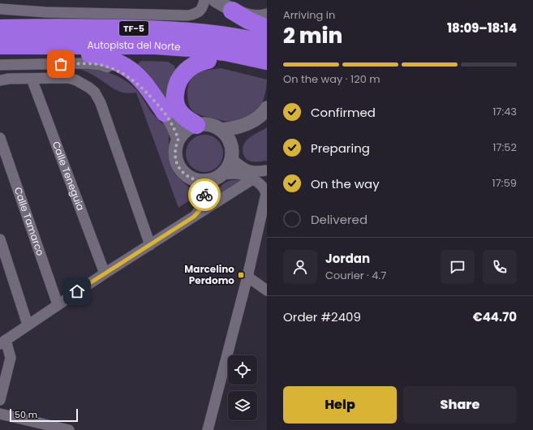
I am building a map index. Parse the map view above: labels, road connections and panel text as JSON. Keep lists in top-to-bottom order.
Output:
{
  "streets": {
    "highway": ["TF-5", "Autopista del Norte"],
    "street": ["Calle Teneguia", "Calle Tamarco"]
  },
  "places": {
    "transit": ["Marcelino Perdomo"]
  },
  "scale_bar": "50 m",
  "page": {
    "heading": ["2 min", "Arriving in", "18:09–18:14"],
    "panel": [
      "Jordan",
      "Courier · 4.7",
      "Order #2409",
      "€44.70"
    ],
    "bar": "On the way · 120 m",
    "list": [
      ["Confirmed", "17:43"],
      ["Preparing", "17:52"],
      ["On the way", "17:59"],
      "Delivered"
    ],
    "buttons": ["Help", "Share"],
    "scale": "50 m"
  }
}
